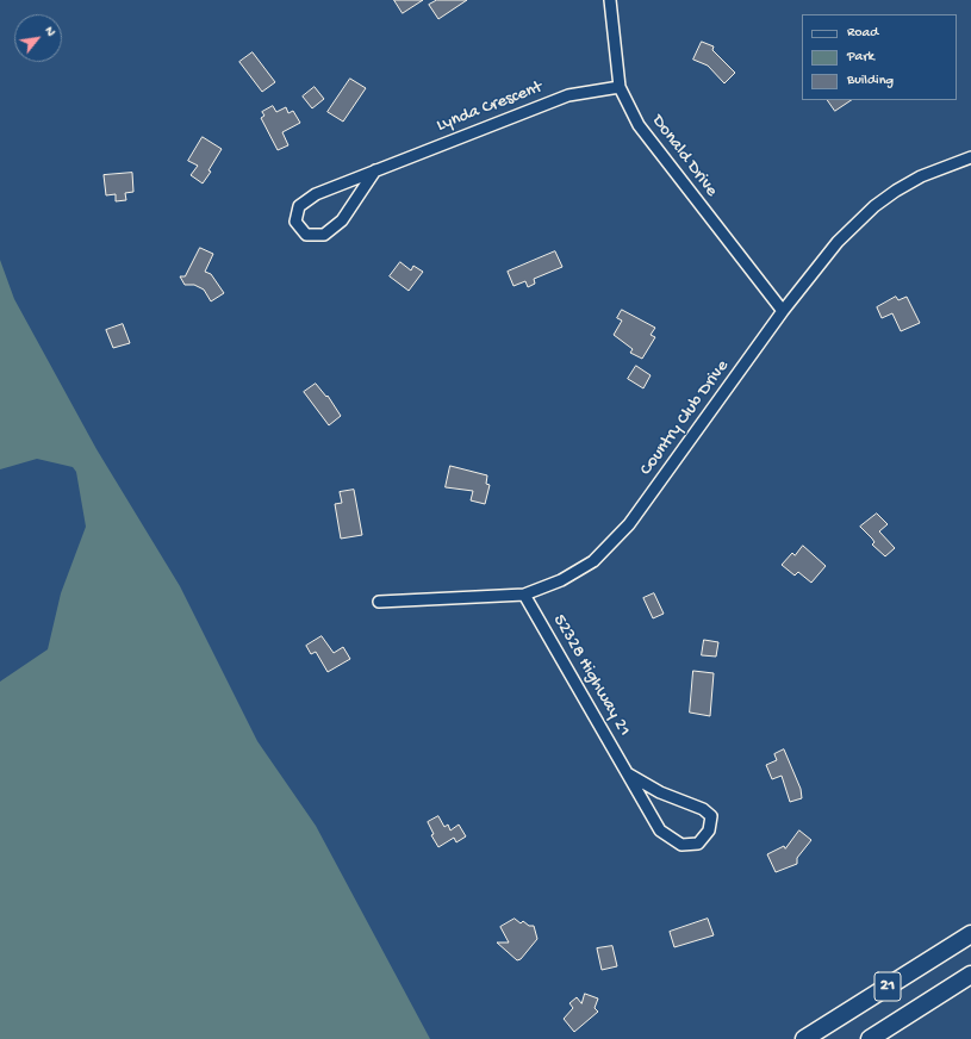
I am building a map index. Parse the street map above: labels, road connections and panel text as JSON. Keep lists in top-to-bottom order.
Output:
{
  "streets": {
    "main road": ["21"],
    "street": [
      "Lynda Crescent",
      "Donald Drive",
      "Country Club Drive",
      "52328 Highway 21"
    ]
  },
  "crossings": [
    ["Lynda Crescent", "Donald Drive"],
    ["Donald Drive", "Country Club Drive"],
    ["Country Club Drive", "52328 Highway 21"]
  ],
  "legend": ["Road", "Park", "Building"],
  "north": "top right"
}
